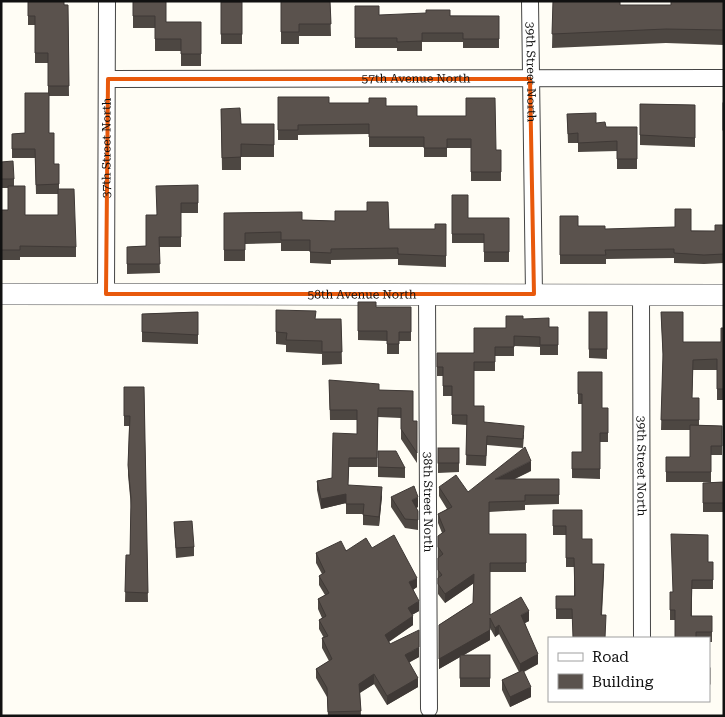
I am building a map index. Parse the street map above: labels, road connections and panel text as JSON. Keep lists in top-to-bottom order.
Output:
{
  "streets": {
    "street": [
      "39th Street North",
      "57th Avenue North",
      "37th Street North",
      "58th Avenue North",
      "38th Street North"
    ]
  },
  "crossings": [
    ["39th Street North", "57th Avenue North"],
    ["39th Street North", "58th Avenue North"],
    ["57th Avenue North", "37th Street North"],
    ["37th Street North", "58th Avenue North"],
    ["58th Avenue North", "38th Street North"]
  ],
  "legend": ["Road", "Building"]
}
